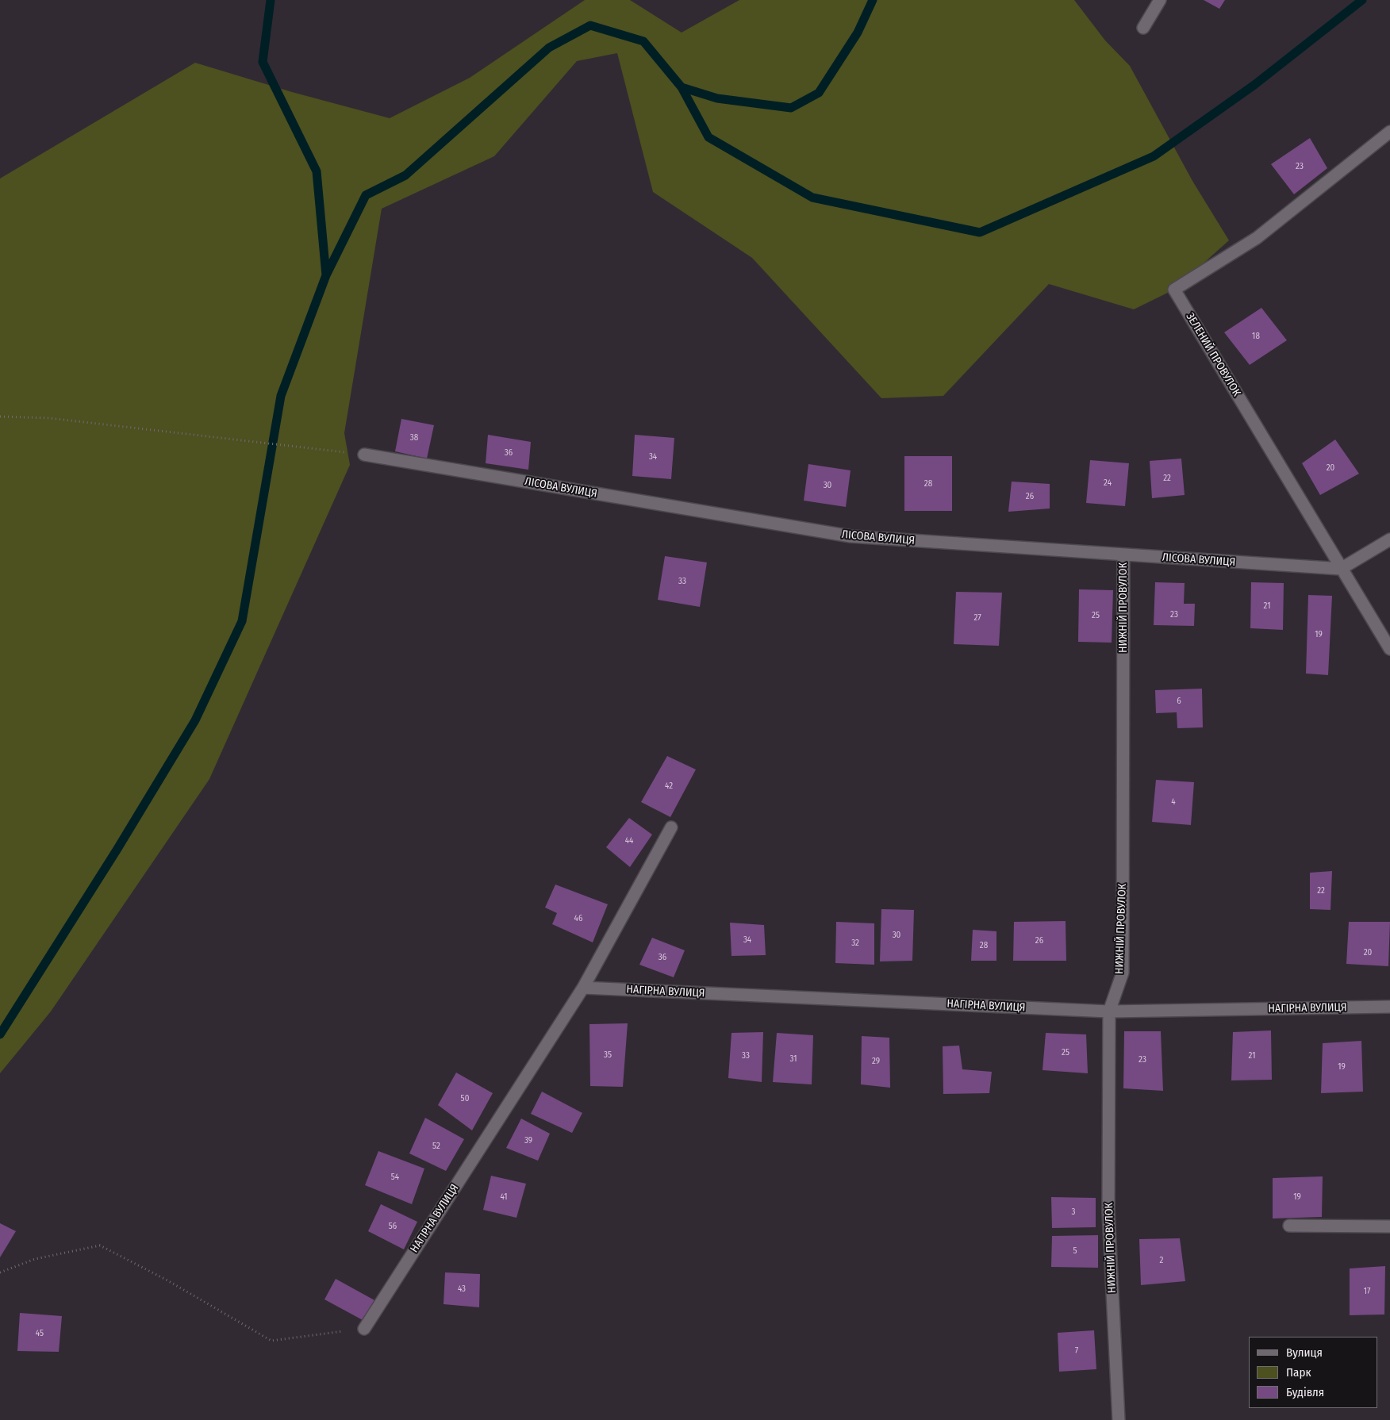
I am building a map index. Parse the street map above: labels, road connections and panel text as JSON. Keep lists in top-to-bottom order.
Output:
{
  "streets": {
    "street": [
      "ЗЕЛЕНИЙ ПРОВУЛОК",
      "ЛІСОВА ВУЛИЦЯ",
      "НИЖНІЙ ПРОВУЛОК",
      "НАГІРНА ВУЛИЦЯ"
    ]
  },
  "crossings": [
    ["ЗЕЛЕНИЙ ПРОВУЛОК", "ЛІСОВА ВУЛИЦЯ"],
    ["ЛІСОВА ВУЛИЦЯ", "НИЖНІЙ ПРОВУЛОК"],
    ["НИЖНІЙ ПРОВУЛОК", "НАГІРНА ВУЛИЦЯ"]
  ],
  "house_numbers": [
    "23",
    "18",
    "38",
    "36",
    "34",
    "20",
    "22",
    "24",
    "28",
    "30",
    "26",
    "33",
    "21",
    "23",
    "25",
    "27",
    "19",
    "6",
    "42",
    "4",
    "44",
    "22",
    "46",
    "30",
    "34",
    "26",
    "32",
    "28",
    "20",
    "36",
    "25",
    "35",
    "33",
    "21",
    "31",
    "23",
    "29",
    "19",
    "50",
    "39",
    "52",
    "54",
    "41",
    "19",
    "3",
    "56",
    "5",
    "2",
    "43",
    "17",
    "45",
    "7"
  ],
  "legend": ["Вулиця", "Парк", "Будівля"]
}
